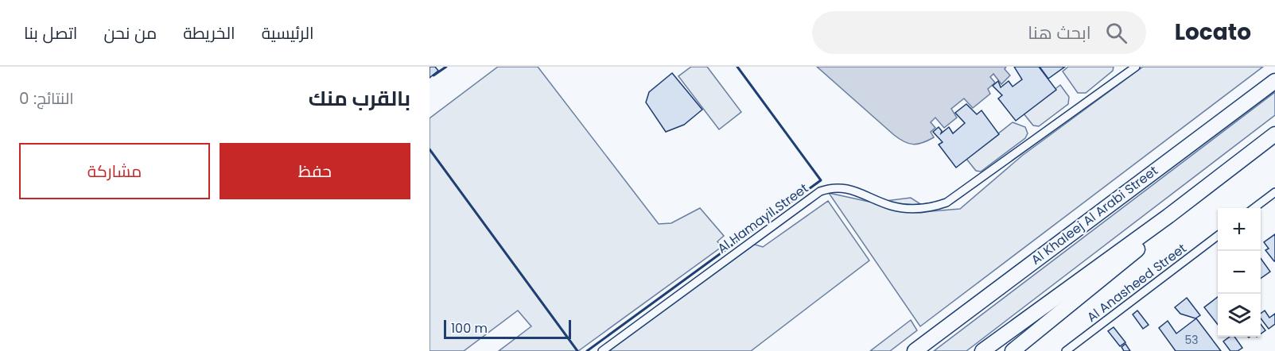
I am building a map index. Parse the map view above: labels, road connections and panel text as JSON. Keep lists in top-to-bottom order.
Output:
{
  "streets": {
    "highway": ["Al Khaleej Al Arabi Street"],
    "street": ["Al Hamayil Street", "Al Anasheed Street"]
  },
  "house_numbers": ["53"],
  "scale_bar": "100 m",
  "page": {
    "header": "Locato",
    "search": "ابحث هنا",
    "nav": [
      "الرئيسية",
      "الخريطة",
      "من نحن",
      "اتصل بنا"
    ],
    "heading": ["بالقرب منك", "النتائج: 0"],
    "buttons": ["حفظ", "مشاركة"],
    "map_buttons": ["+", "−"],
    "scale": "100 m"
  }
}
